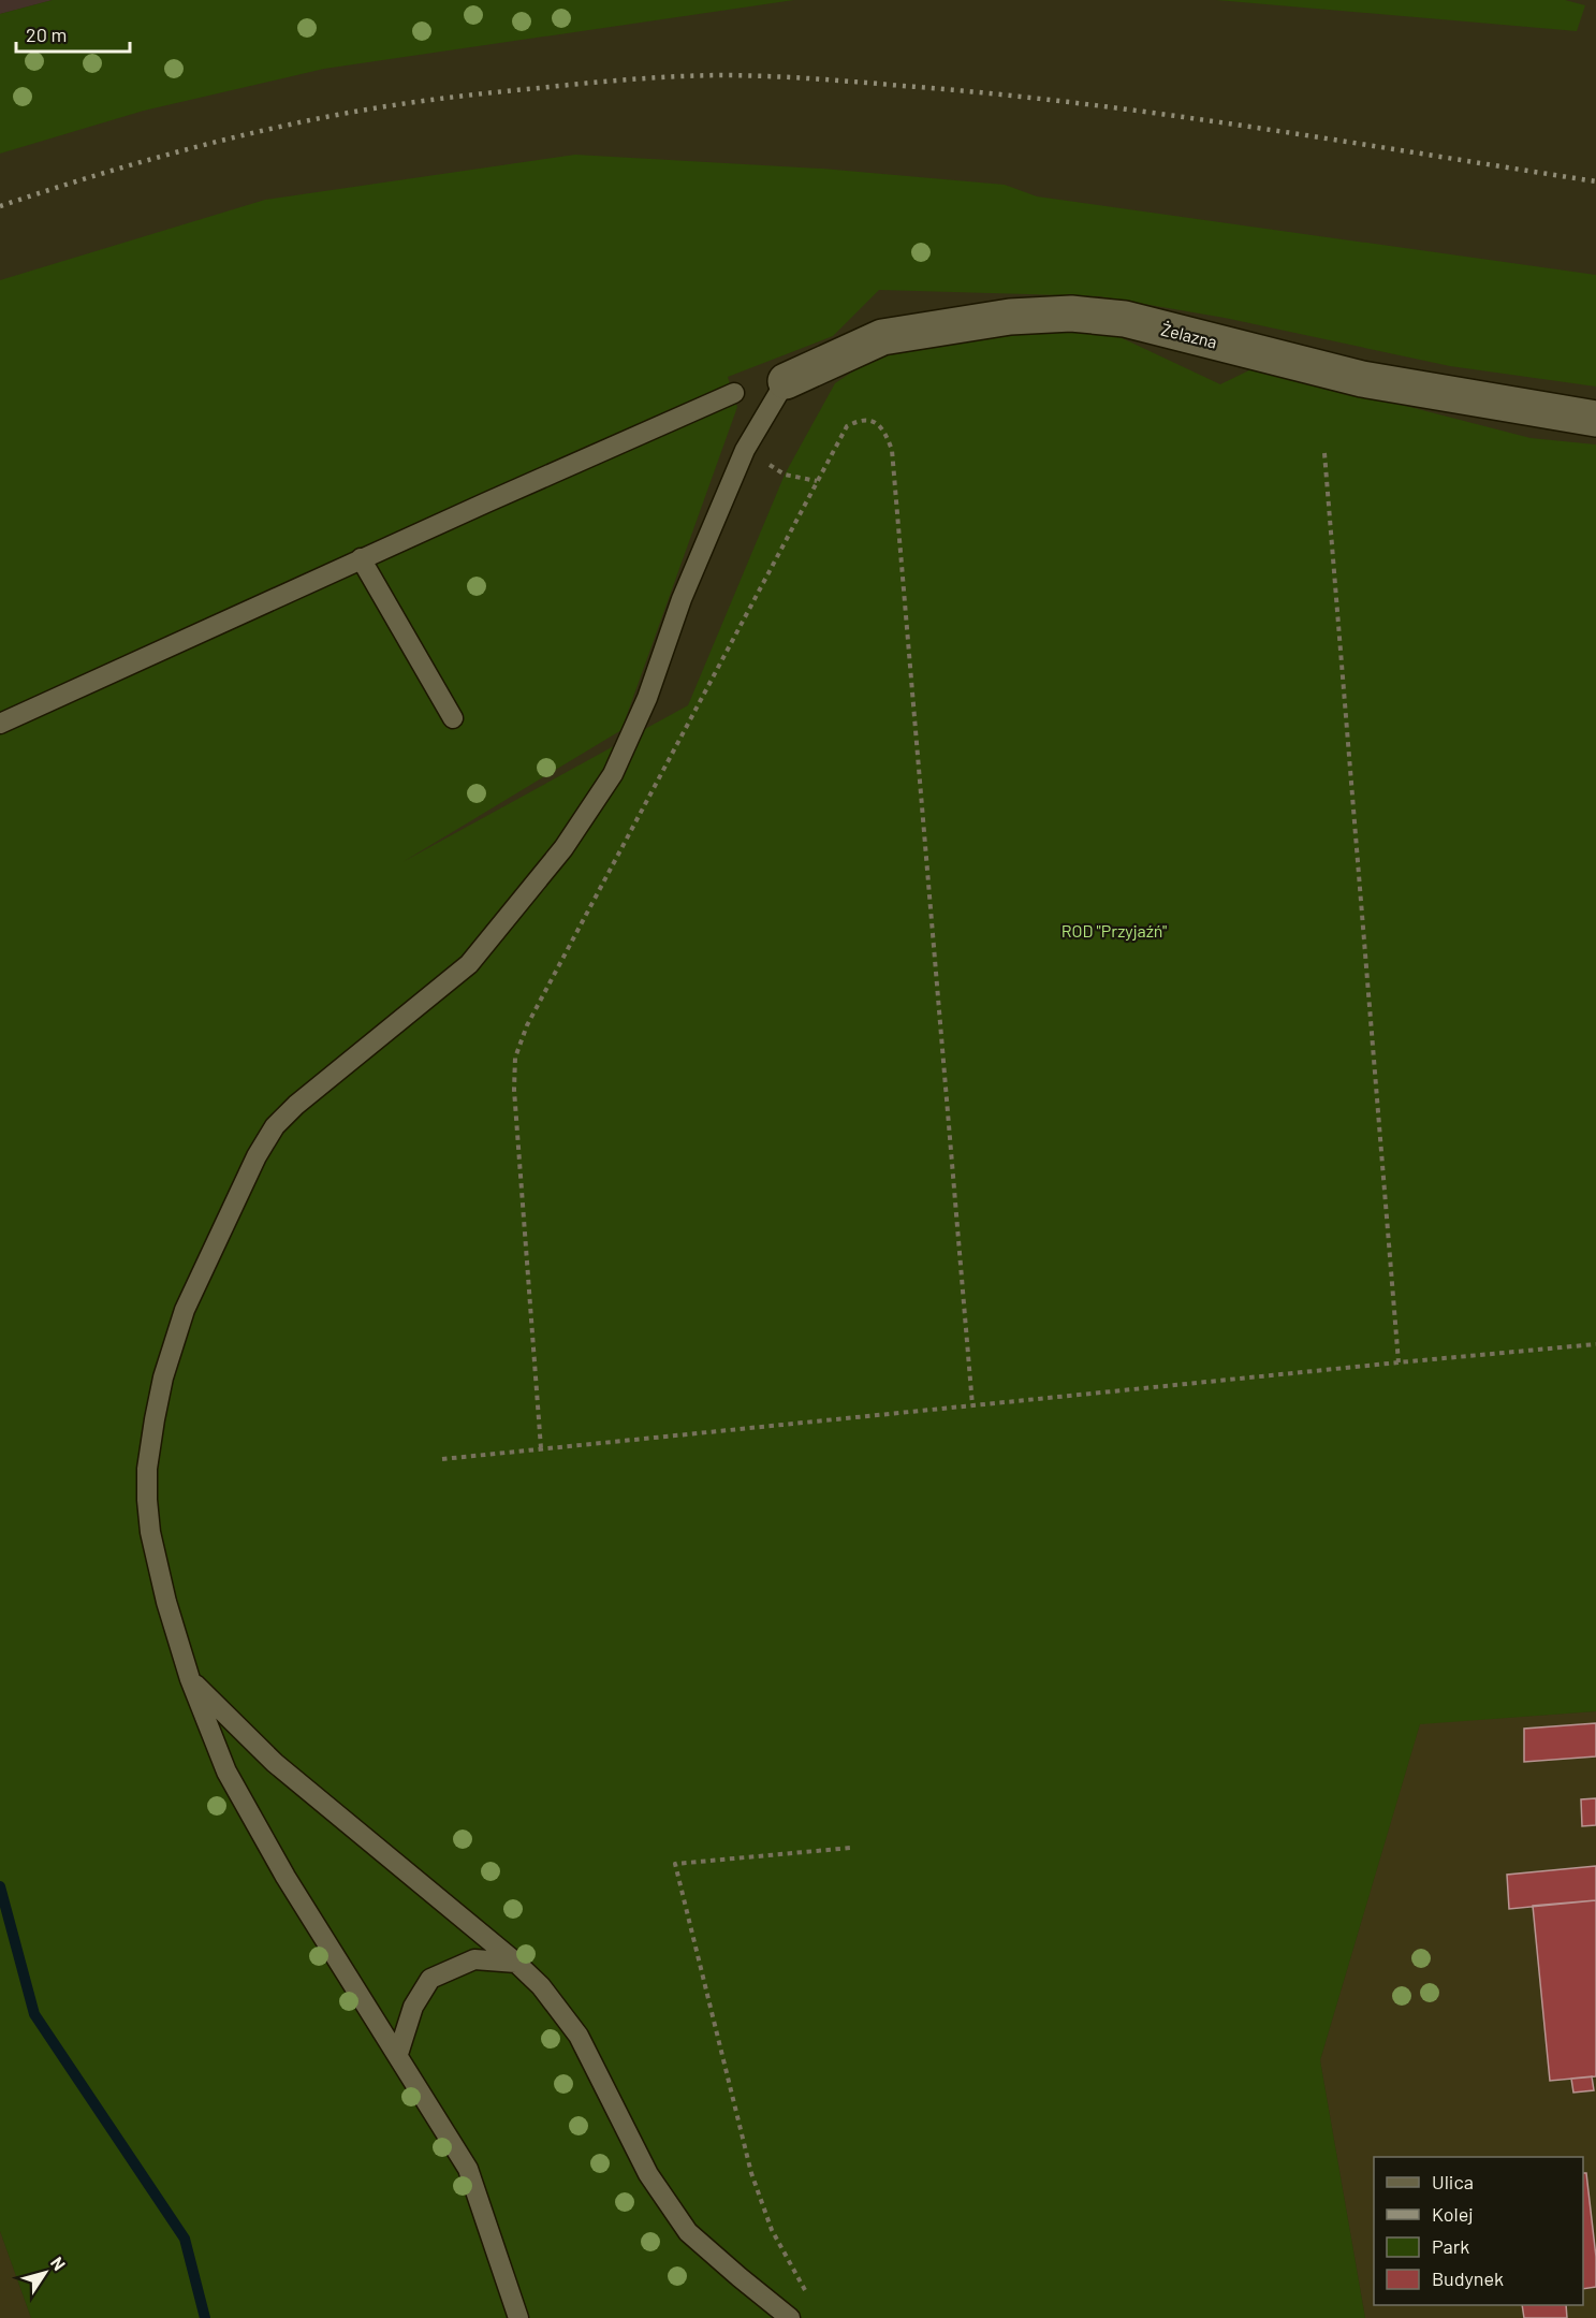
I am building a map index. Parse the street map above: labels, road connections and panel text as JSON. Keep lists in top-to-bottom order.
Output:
{
  "streets": {
    "street": ["Żelazna"]
  },
  "parks": ["ROD \"Przyjaźń\""],
  "legend": [
    "Ulica",
    "Kolej",
    "Park",
    "Budynek"
  ],
  "scale_bar": "20 m",
  "north": "top right"
}
